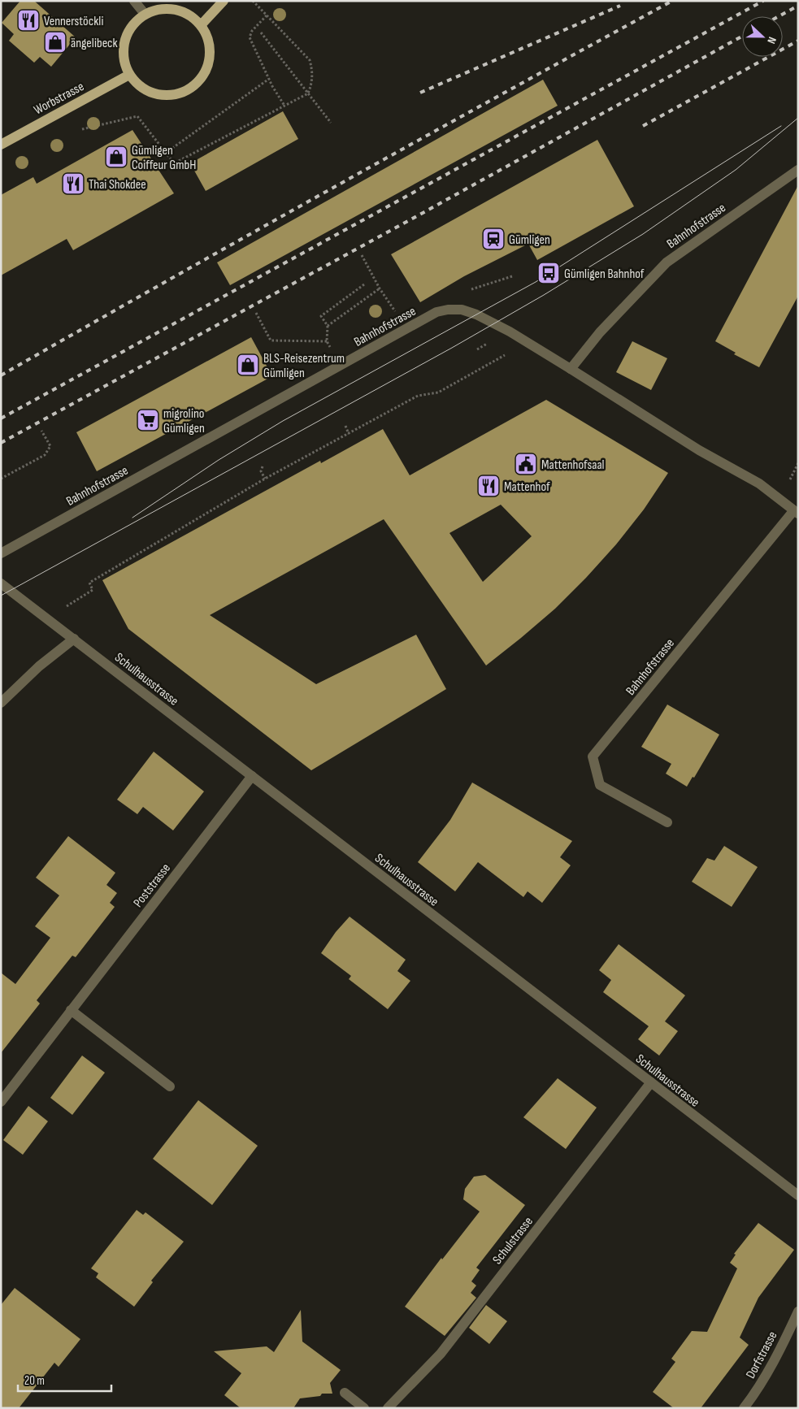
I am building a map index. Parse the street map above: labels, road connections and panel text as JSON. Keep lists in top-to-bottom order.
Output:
{
  "streets": {
    "main road": ["Worbstrasse"],
    "street": [
      "Bahnhofstrasse",
      "Schulhausstrasse",
      "Poststrasse",
      "Schulstrasse",
      "Dorfstrasse"
    ]
  },
  "crossings": [
    ["Schulhausstrasse", "Poststrasse"],
    ["Schulhausstrasse", "Schulstrasse"]
  ],
  "places": {
    "restaurant": ["Vennerstöckli", "Thai Shokdee", "Mattenhof"],
    "shop": ["ängelibeck", "Gümligen Coiffeur GmbH", "BLS-Reisezentrum Gümligen"],
    "station": ["Gümligen"],
    "bus stop": ["Gümligen Bahnhof"],
    "supermarket": ["migrolino Gümligen"],
    "public building": ["Mattenhofsaal"]
  },
  "scale_bar": "20 m",
  "north": "right"
}
